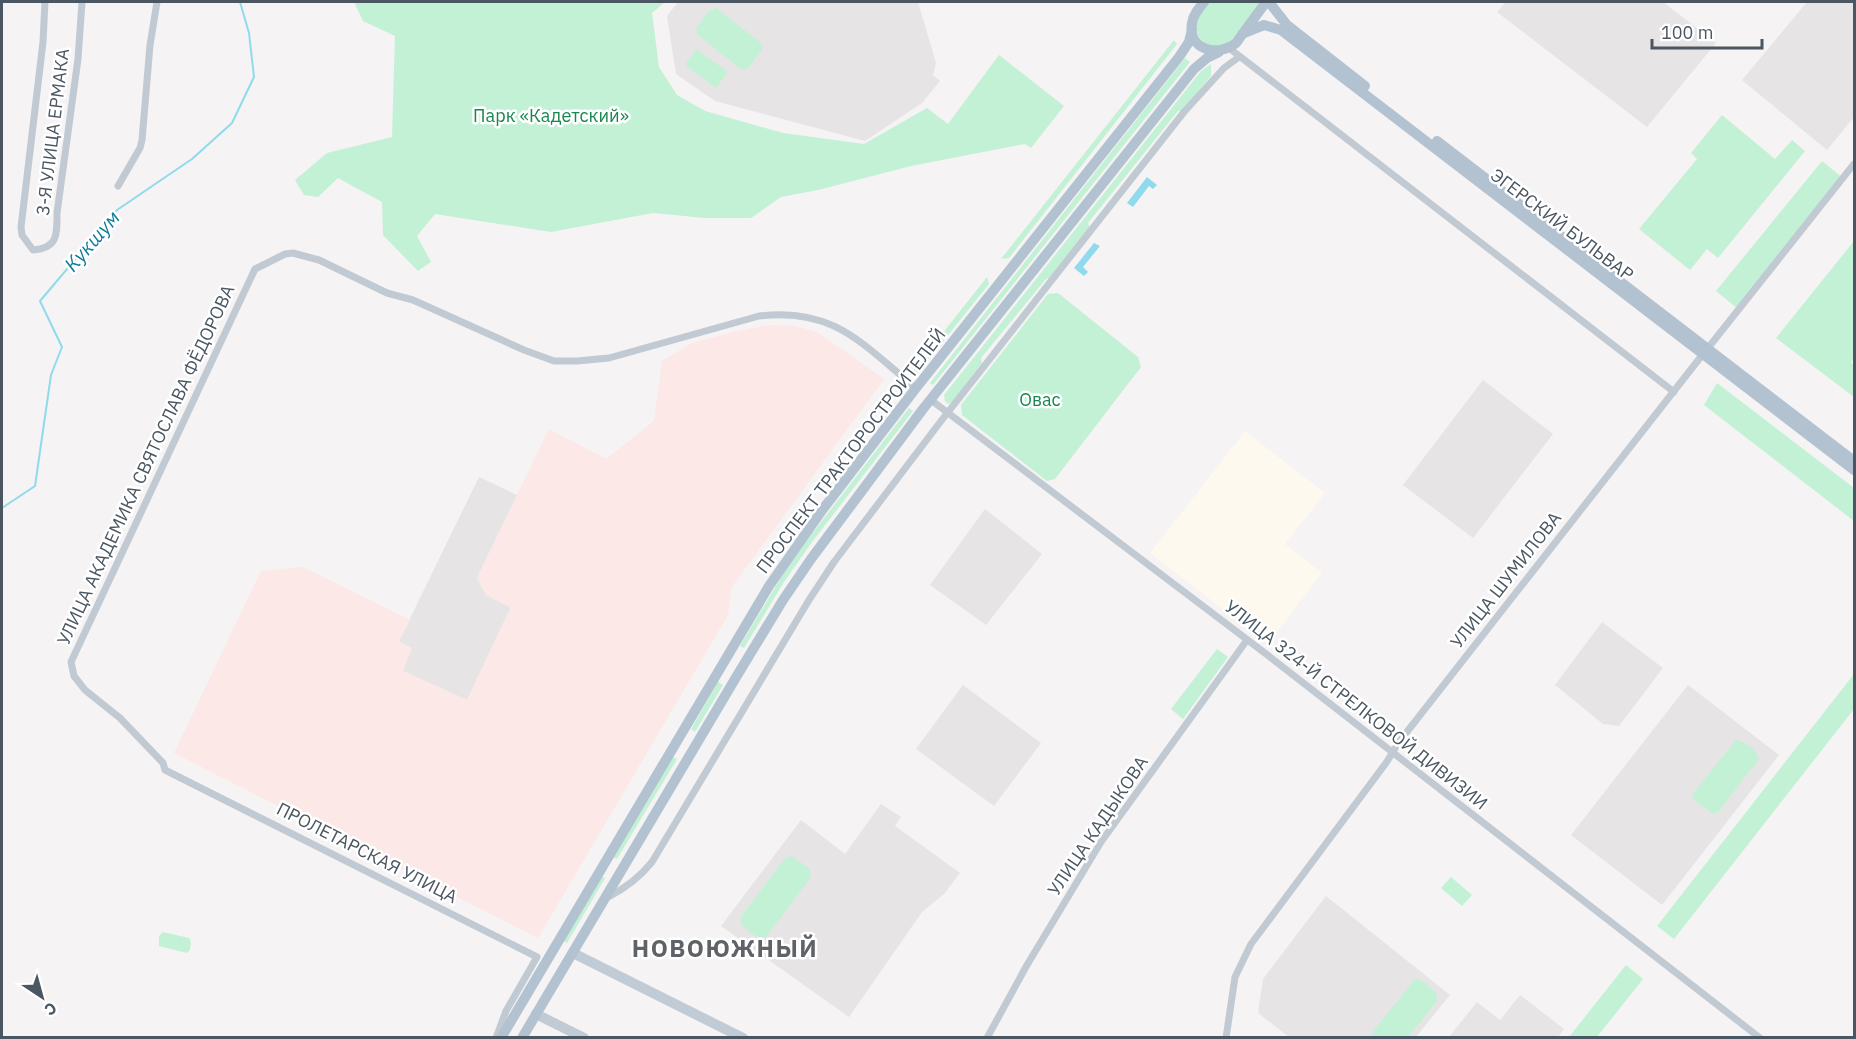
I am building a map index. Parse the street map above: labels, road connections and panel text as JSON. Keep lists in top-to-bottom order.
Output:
{
  "streets": {
    "main road": ["ЭГЕРСКИЙ БУЛЬВАР", "ПРОСПЕКТ ТРАКТОРОСТРОИТЕЛЕЙ"],
    "street": [
      "3-Я УЛИЦА ЕРМАКА",
      "УЛИЦА АКАДЕМИКА СВЯТОСЛАВА ФЁДОРОВА",
      "УЛИЦА ШУМИЛОВА",
      "УЛИЦА 324-Й СТРЕЛКОВОЙ ДИВИЗИИ",
      "УЛИЦА КАДЫКОВА",
      "ПРОЛЕТАРСКАЯ УЛИЦА"
    ]
  },
  "crossings": [
    ["ЭГЕРСКИЙ БУЛЬВАР", "ПРОСПЕКТ ТРАКТОРОСТРОИТЕЛЕЙ"],
    ["ЭГЕРСКИЙ БУЛЬВАР", "УЛИЦА ШУМИЛОВА"],
    ["ПРОСПЕКТ ТРАКТОРОСТРОИТЕЛЕЙ", "УЛИЦА АКАДЕМИКА СВЯТОСЛАВА ФЁДОРОВА"],
    ["ПРОСПЕКТ ТРАКТОРОСТРОИТЕЛЕЙ", "УЛИЦА 324-Й СТРЕЛКОВОЙ ДИВИЗИИ"],
    ["УЛИЦА АКАДЕМИКА СВЯТОСЛАВА ФЁДОРОВА", "ПРОЛЕТАРСКАЯ УЛИЦА"],
    ["УЛИЦА ШУМИЛОВА", "УЛИЦА 324-Й СТРЕЛКОВОЙ ДИВИЗИИ"],
    ["УЛИЦА 324-Й СТРЕЛКОВОЙ ДИВИЗИИ", "УЛИЦА КАДЫКОВА"]
  ],
  "districts": ["НОВОЮЖНЫЙ"],
  "water": ["Кукшум"],
  "parks": ["Парк «Кадетский»", "Овас"],
  "scale_bar": "100 m",
  "north": "bottom right"
}
